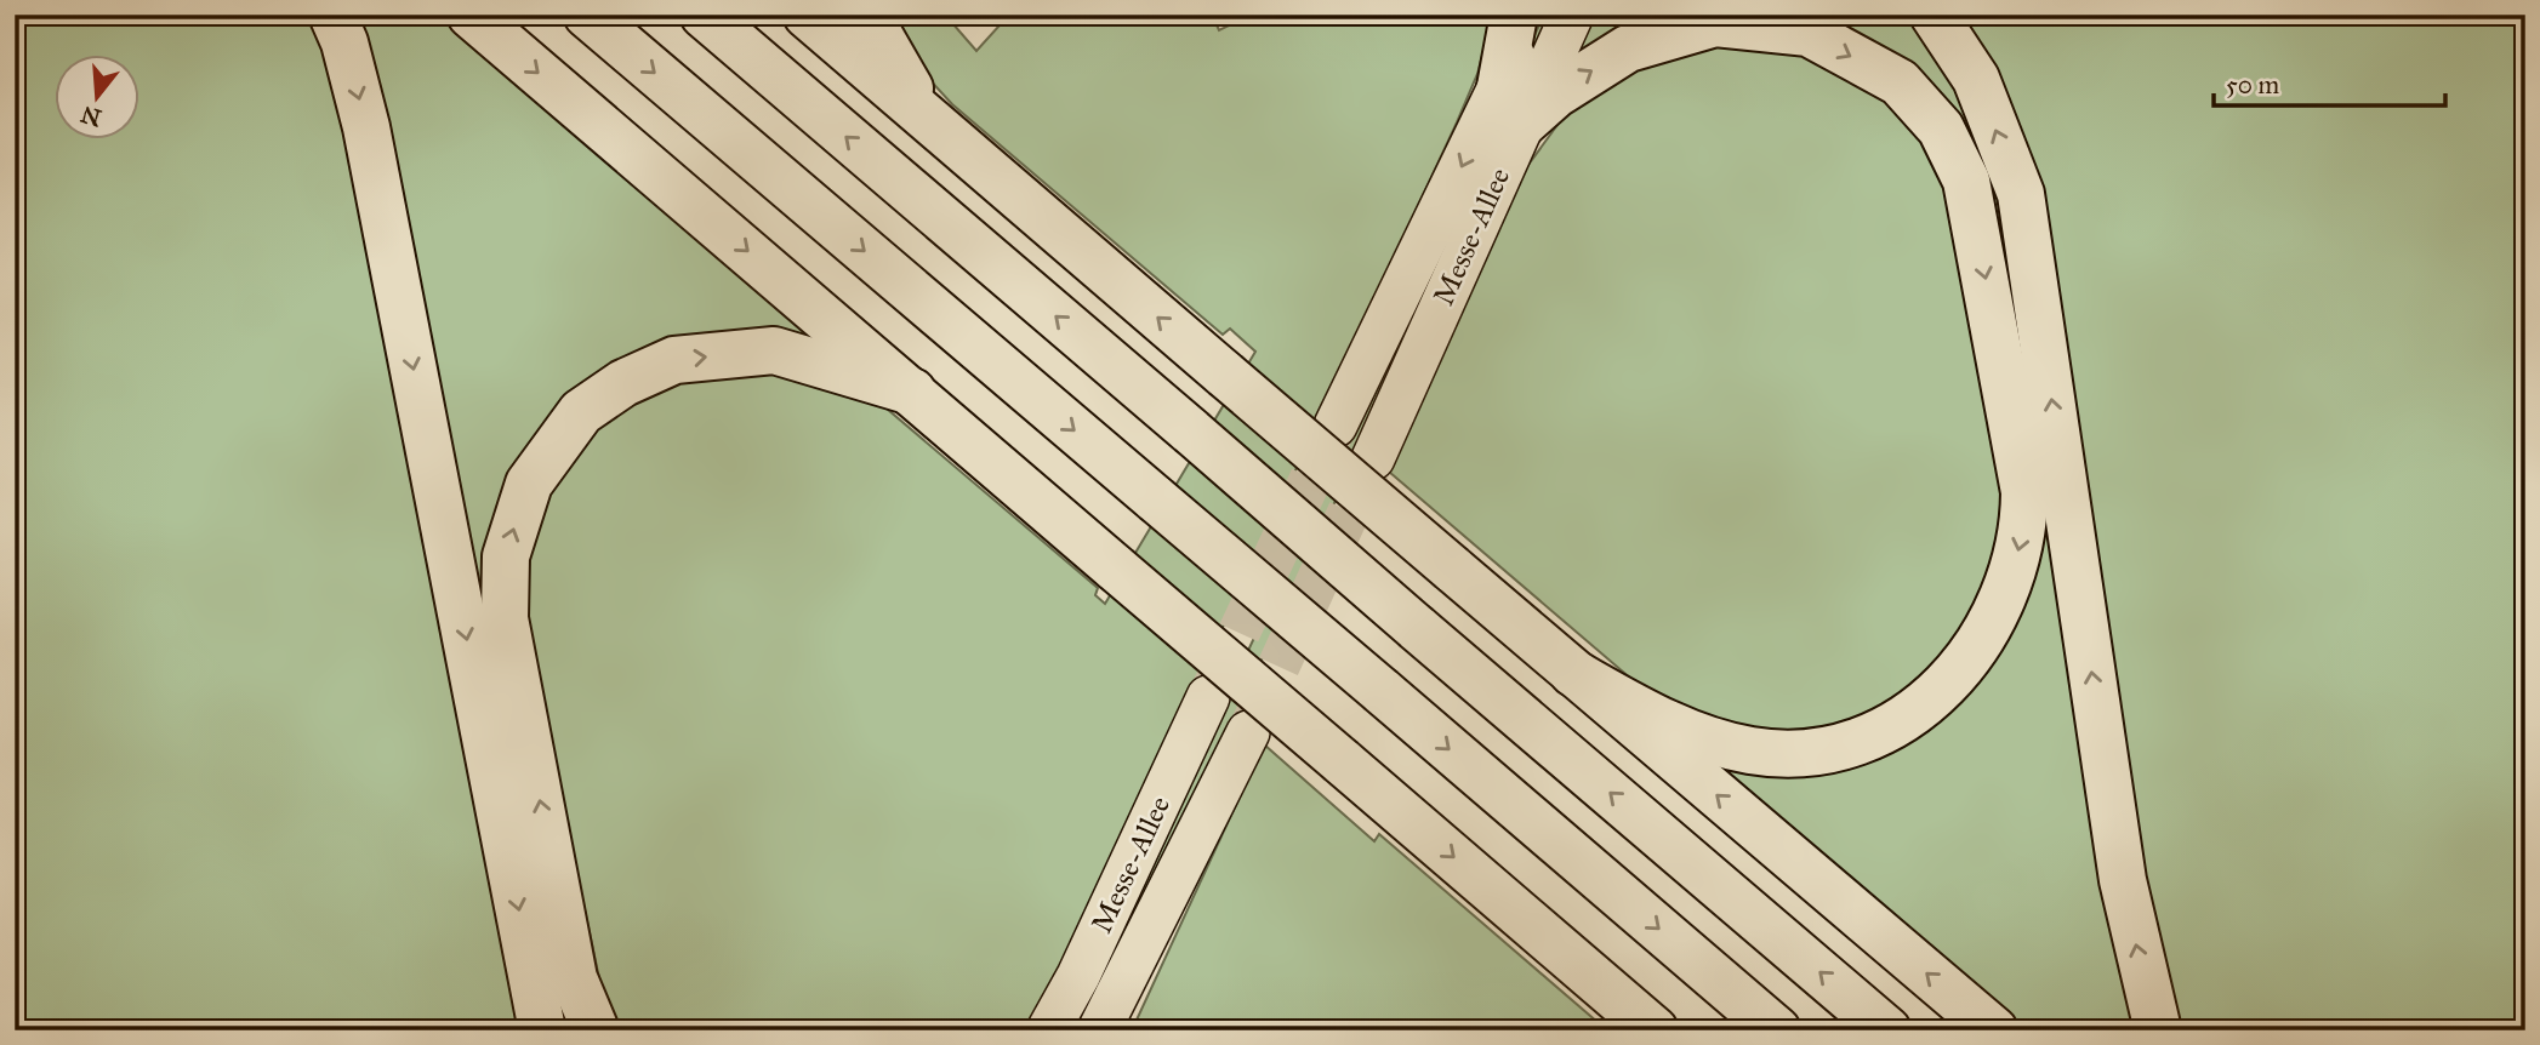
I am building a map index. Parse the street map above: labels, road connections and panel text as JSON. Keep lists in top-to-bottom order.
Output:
{
  "streets": {
    "main road": ["Messe-Allee"]
  },
  "scale_bar": "50 m",
  "north": "bottom"
}
